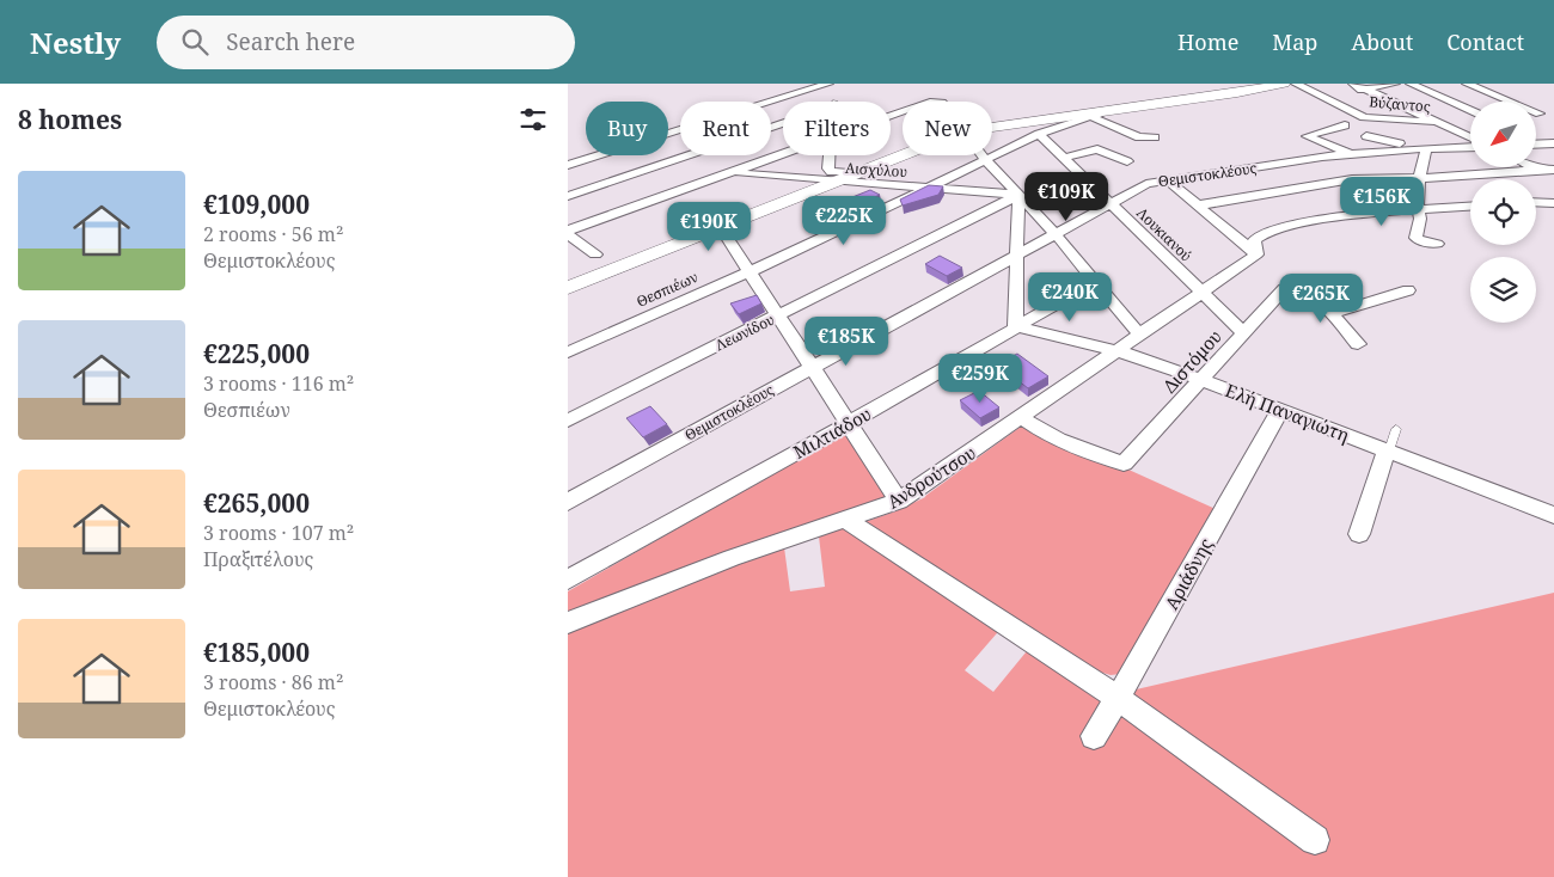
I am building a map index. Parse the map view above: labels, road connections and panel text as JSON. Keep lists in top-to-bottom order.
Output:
{
  "streets": {
    "street": [
      "Βύζαντος",
      "Αισχύλου",
      "Θεμιστοκλέους",
      "Λουκιανού",
      "Θεσπιέων",
      "Λεωνίδου",
      "Διστόμου",
      "Ελή Παναγιώτη",
      "Μιλτιάδου",
      "Ανδρούτσου",
      "Αριάδνης"
    ]
  },
  "crossings": [
    ["Αισχύλου", "Θεσπιέων"],
    ["Αισχύλου", "Λεωνίδου"],
    ["Θεμιστοκλέους", "Λουκιανού"],
    ["Λουκιανού", "Θεσπιέων"],
    ["Λουκιανού", "Διστόμου"],
    ["Λουκιανού", "Ανδρούτσου"],
    ["Διστόμου", "Ελή Παναγιώτη"],
    ["Διστόμου", "Ανδρούτσου"],
    ["Ελή Παναγιώτη", "Μιλτιάδου"],
    ["Ελή Παναγιώτη", "Ανδρούτσου"],
    ["Ελή Παναγιώτη", "Αριάδνης"]
  ],
  "north": "bottom left",
  "page": {
    "header": "Nestly",
    "search": "Search here",
    "nav": [
      "Home",
      "Map",
      "About",
      "Contact"
    ],
    "heading": "8 homes",
    "chip": [
      "Buy",
      "Rent",
      "Filters",
      "New"
    ],
    "list": [
      {
        "name": "€109,000",
        "note": "2 rooms · 56 m² · Θεμιστοκλέους"
      },
      {
        "name": "€225,000",
        "note": "3 rooms · 116 m² · Θεσπιέων"
      },
      {
        "name": "€265,000",
        "note": "3 rooms · 107 m² · Πραξιτέλους"
      },
      {
        "name": "€185,000",
        "note": "3 rooms · 86 m² · Θεμιστοκλέους"
      }
    ],
    "price": [
      "€109K",
      "€156K",
      "€225K",
      "€190K",
      "€240K",
      "€265K",
      "€185K",
      "€259K"
    ]
  }
}
